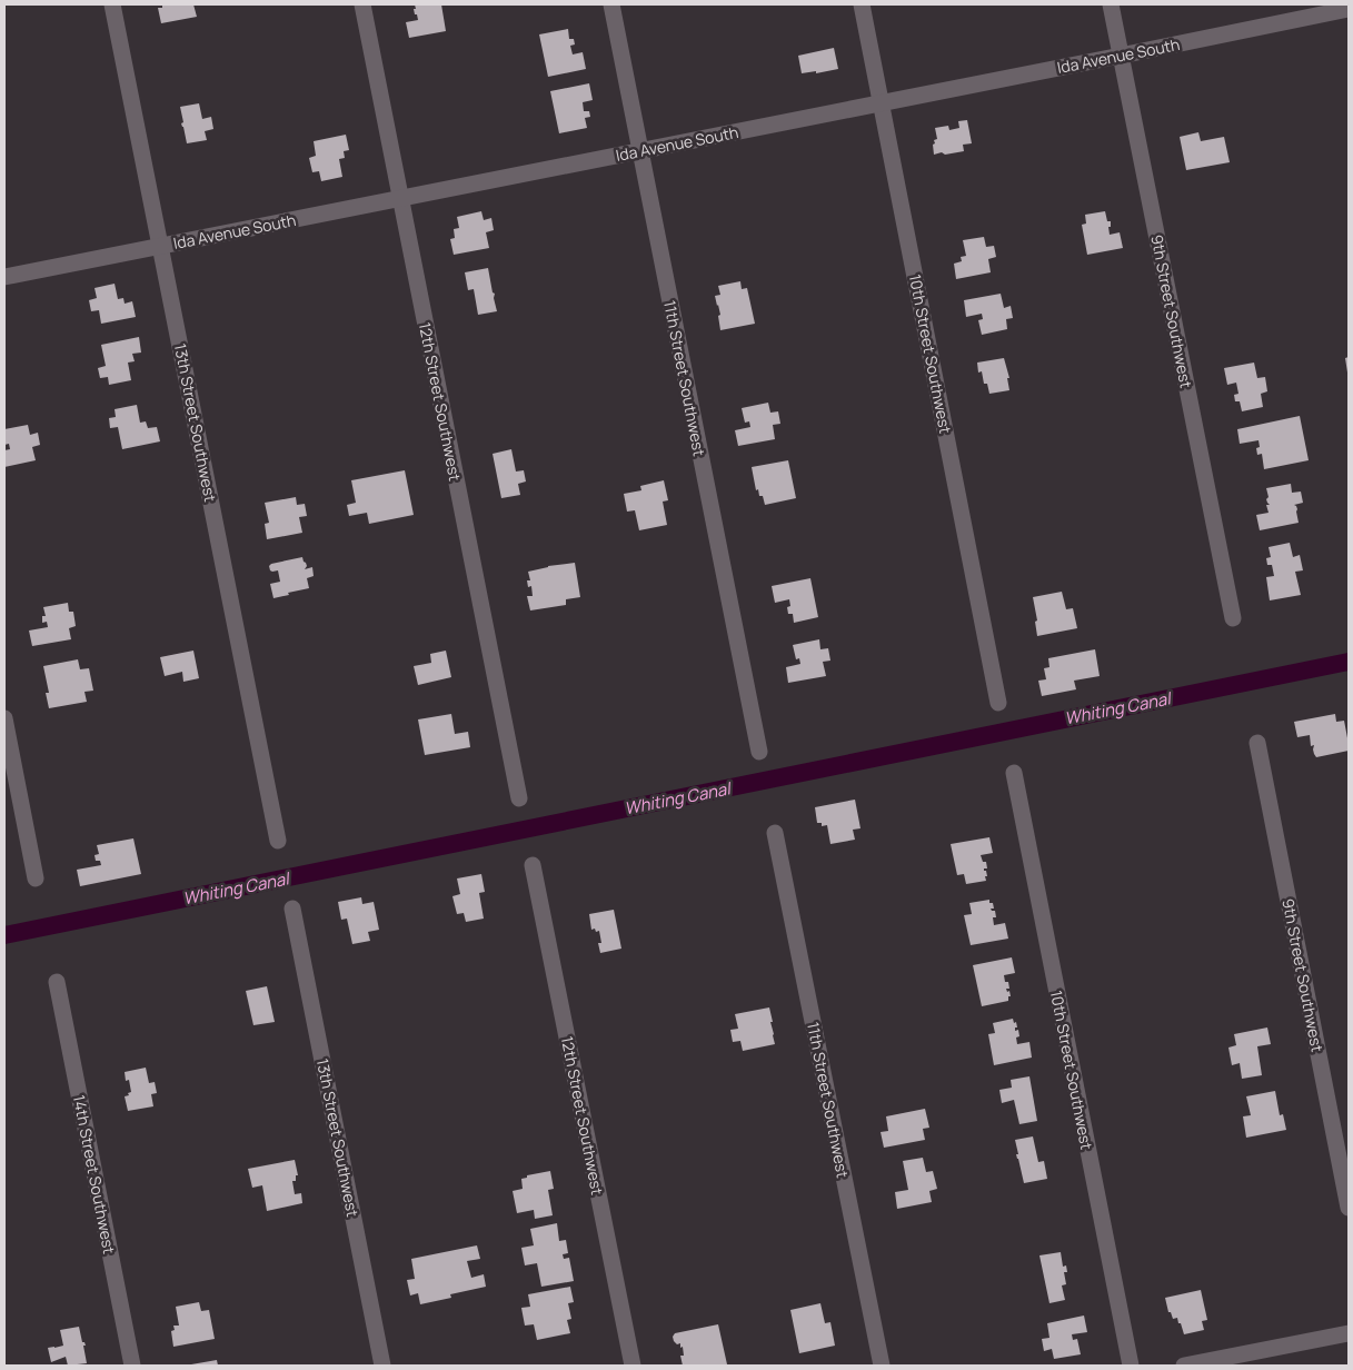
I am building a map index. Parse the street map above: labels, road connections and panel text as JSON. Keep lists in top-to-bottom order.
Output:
{
  "streets": {
    "street": [
      "Ida Avenue South",
      "9th Street Southwest",
      "10th Street Southwest",
      "11th Street Southwest",
      "12th Street Southwest",
      "13th Street Southwest",
      "14th Street Southwest"
    ]
  },
  "crossings": [
    ["Ida Avenue South", "9th Street Southwest"],
    ["Ida Avenue South", "10th Street Southwest"],
    ["Ida Avenue South", "11th Street Southwest"],
    ["Ida Avenue South", "12th Street Southwest"],
    ["Ida Avenue South", "13th Street Southwest"]
  ],
  "water": ["Whiting Canal"]
}
